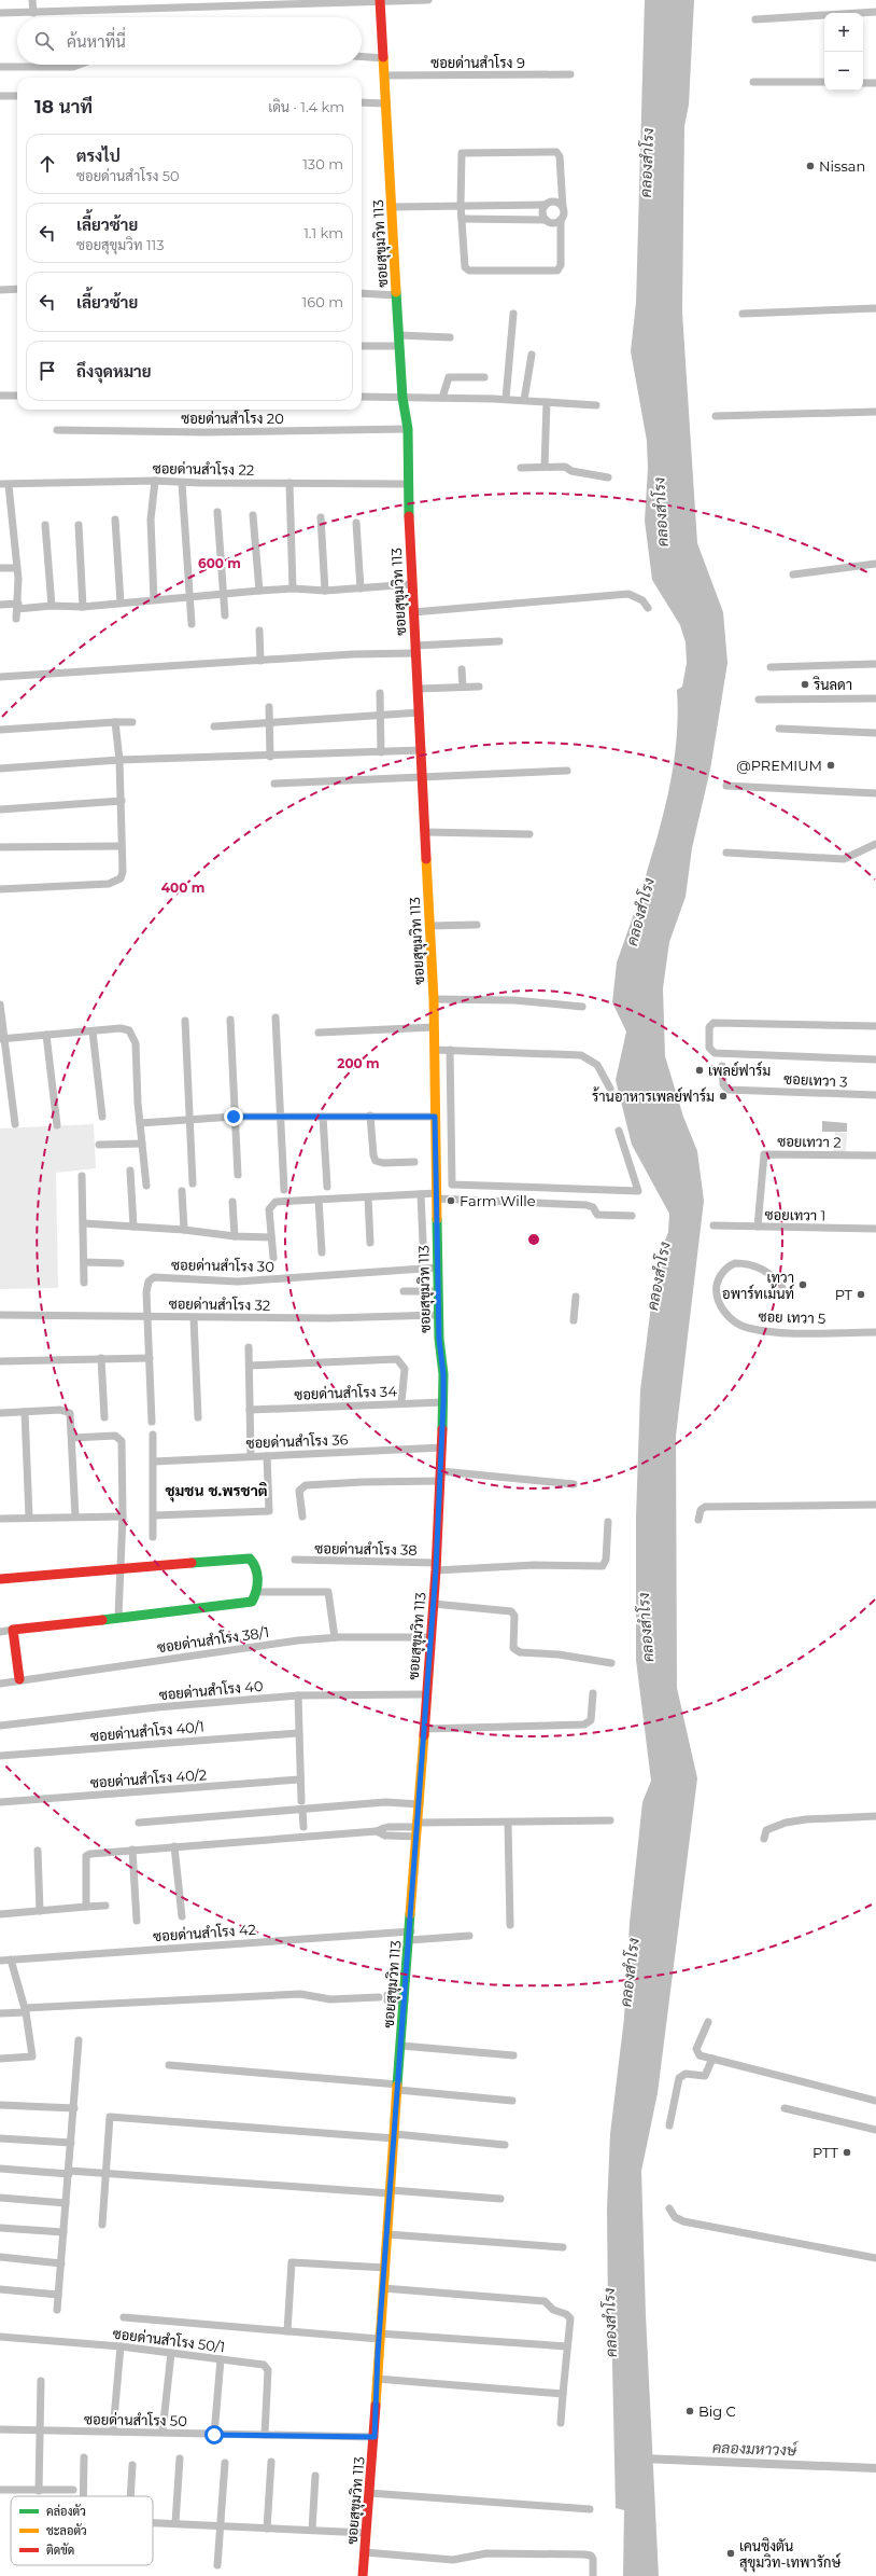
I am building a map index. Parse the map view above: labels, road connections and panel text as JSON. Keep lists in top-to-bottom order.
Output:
{
  "streets": {
    "main road": ["ซอยสุขุมวิท 113"],
    "street": [
      "ซอยด่านสำโรง 9",
      "ซอยด่านสำโรง 20",
      "ซอยด่านสำโรง 22",
      "ซอยเทวา 3",
      "ซอยเทวา 2",
      "ซอยเทวา 1",
      "ซอยด่านสำโรง 30",
      "ซอยด่านสำโรง 32",
      "ซอย เทวา 5",
      "ซอยด่านสำโรง 34",
      "ซอยด่านสำโรง 36",
      "ซอยด่านสำโรง 38",
      "ซอยด่านสำโรง 38/1",
      "ซอยด่านสำโรง 40",
      "ซอยด่านสำโรง 40/1",
      "ซอยด่านสำโรง 40/2",
      "ซอยด่านสำโรง 42",
      "ซอยด่านสำโรง 50/1",
      "ซอยด่านสำโรง 50"
    ]
  },
  "crossings": [
    ["ซอยด่านสำโรง 9", "ซอยสุขุมวิท 113"],
    ["ซอยสุขุมวิท 113", "ซอยด่านสำโรง 20"],
    ["ซอยสุขุมวิท 113", "ซอยด่านสำโรง 22"],
    ["ซอยสุขุมวิท 113", "ซอยด่านสำโรง 30"],
    ["ซอยสุขุมวิท 113", "ซอยด่านสำโรง 32"],
    ["ซอยสุขุมวิท 113", "ซอยด่านสำโรง 34"],
    ["ซอยสุขุมวิท 113", "ซอยด่านสำโรง 36"],
    ["ซอยสุขุมวิท 113", "ซอยด่านสำโรง 38"],
    ["ซอยสุขุมวิท 113", "ซอยด่านสำโรง 38/1"],
    ["ซอยสุขุมวิท 113", "ซอยด่านสำโรง 40"],
    ["ซอยสุขุมวิท 113", "ซอยด่านสำโรง 42"],
    ["ซอยสุขุมวิท 113", "ซอยด่านสำโรง 50"],
    ["ซอยเทวา 2", "ซอยเทวา 1"],
    ["ซอยด่านสำโรง 30", "ซอยด่านสำโรง 32"],
    ["ซอยด่านสำโรง 50/1", "ซอยด่านสำโรง 50"]
  ],
  "districts": ["ชุมชน ช.พรชาติ"],
  "water": ["คลองสำโรง", "คลองมหาวงษ์"],
  "places": [
    "Nissan",
    "รินลดา",
    "@PREMIUM",
    "เพลย์ฟาร์ม",
    "ร้านอาหารเพลย์ฟาร์ม",
    "Farm Wille",
    "เทวา อพาร์ทเม้นท์",
    "PT",
    "PTT",
    "Big C",
    "เคนซิงตัน สุขุมวิท-เทพารักษ์"
  ],
  "legend": ["คล่องตัว", "ชะลอตัว", "ติดขัด"],
  "page": {
    "map_buttons": ["+", "−"],
    "search": "ค้นหาที่นี่",
    "heading": ["18 นาที", "เดิน · 1.4 km"],
    "list": [
      ["ตรงไป", "ซอยด่านสำโรง 50", "130 m"],
      ["เลี้ยวซ้าย", "ซอยสุขุมวิท 113", "1.1 km"],
      ["เลี้ยวซ้าย", "160 m"],
      "ถึงจุดหมาย"
    ]
  },
  "rings": ["600 m", "400 m", "200 m"]
}
